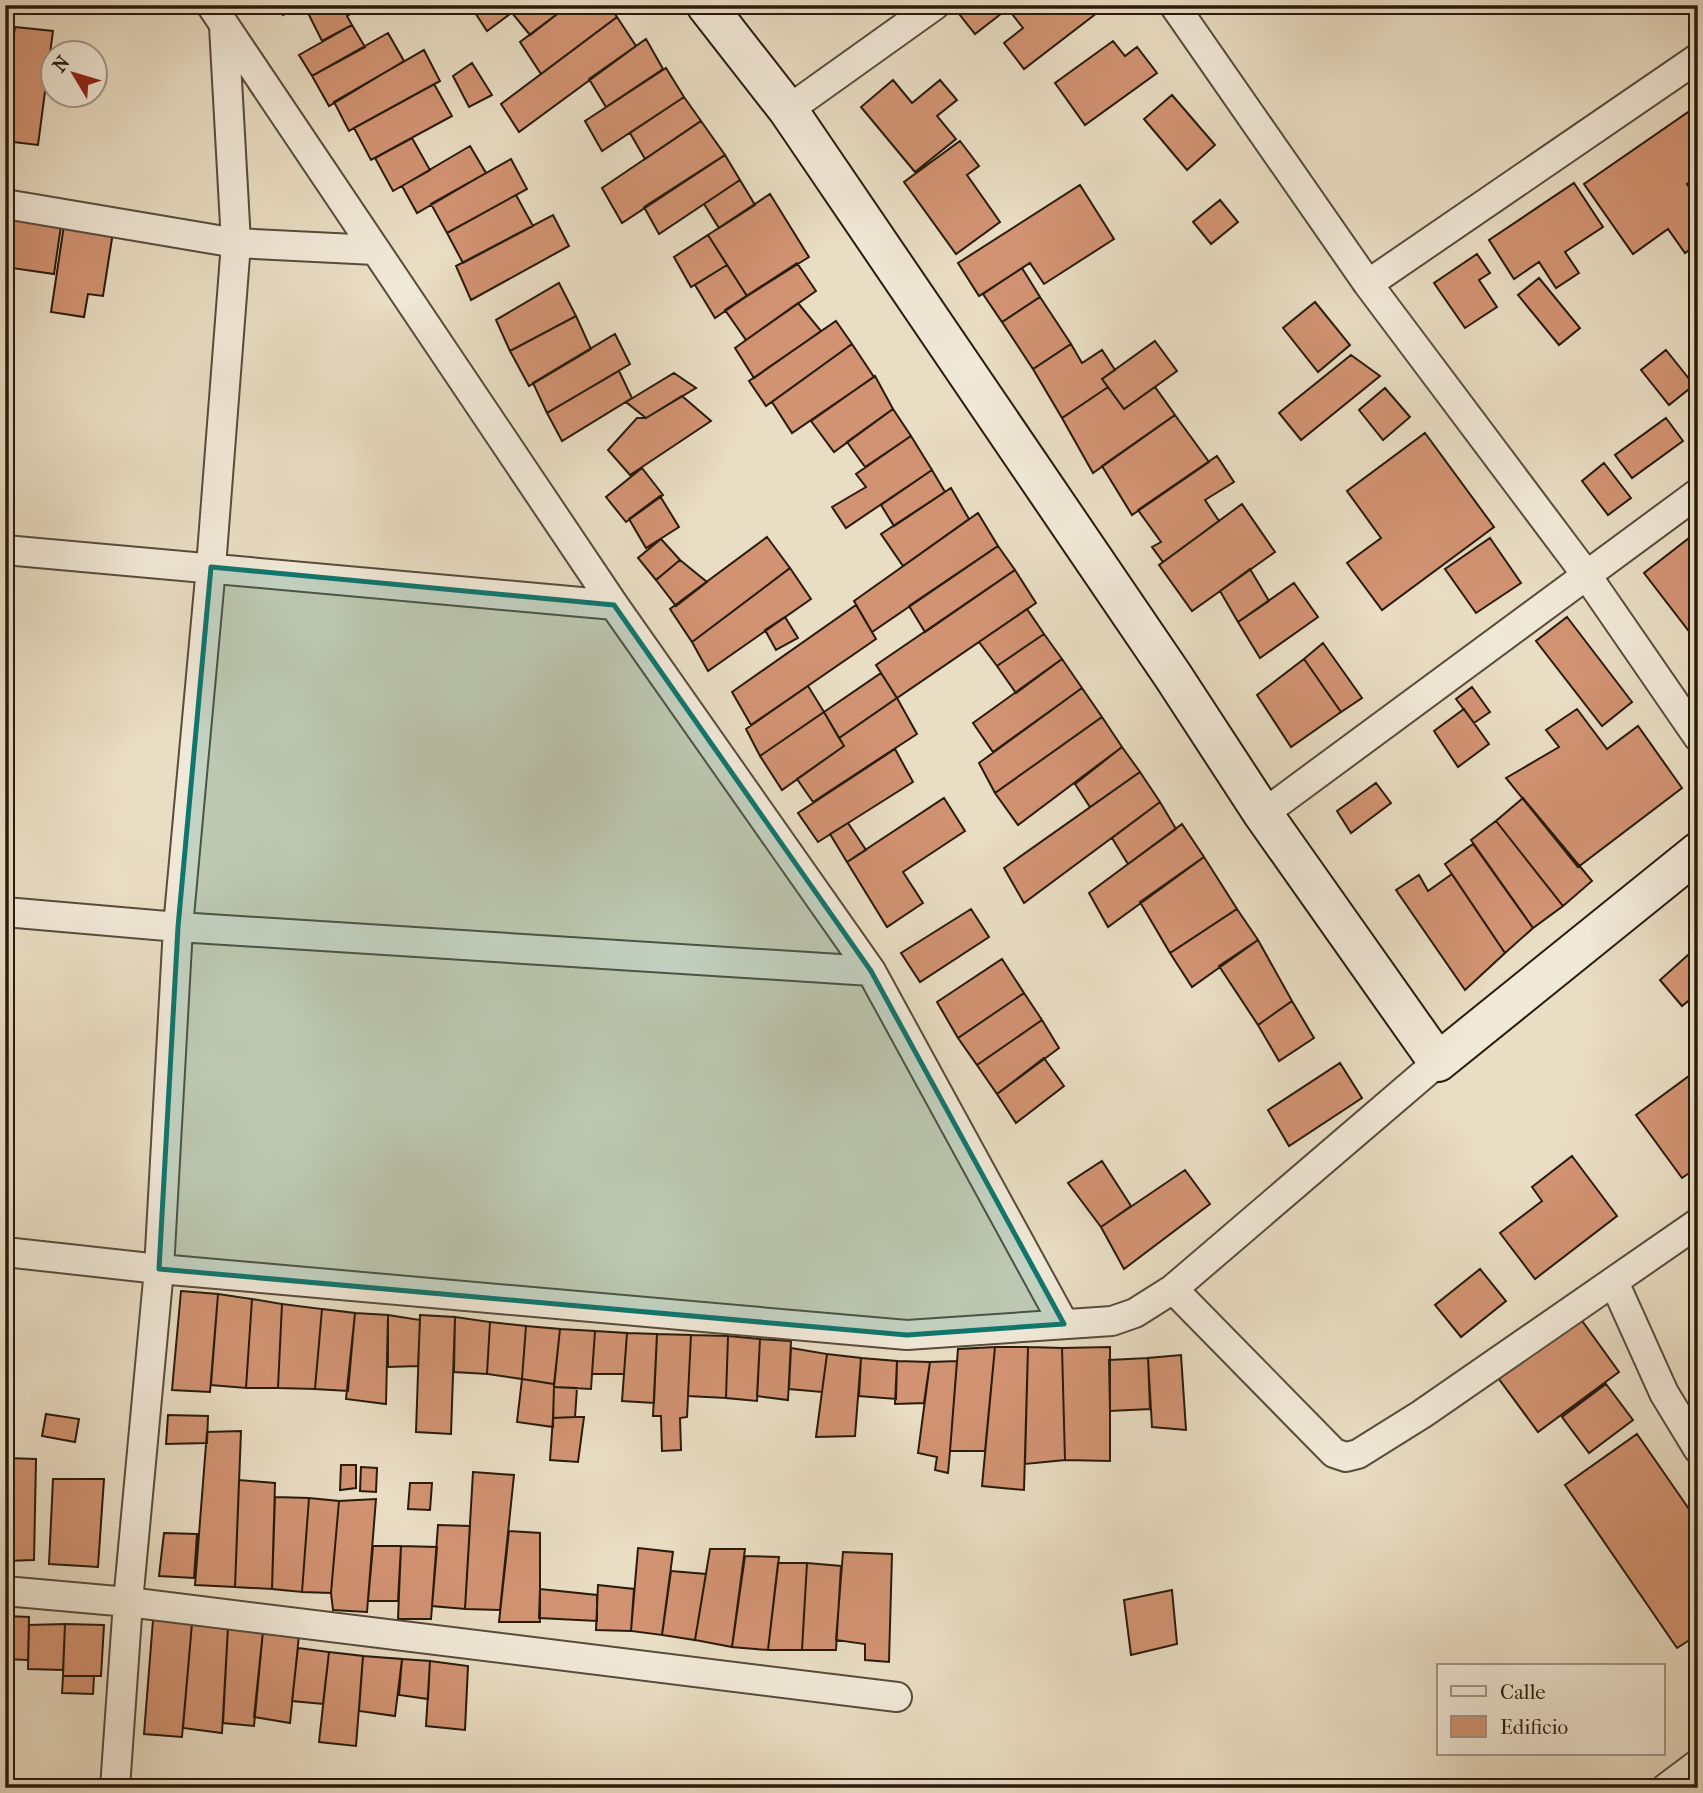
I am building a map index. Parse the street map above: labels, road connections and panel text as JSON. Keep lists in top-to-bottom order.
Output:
{
  "legend": ["Calle", "Edificio"],
  "north": "top left"
}
